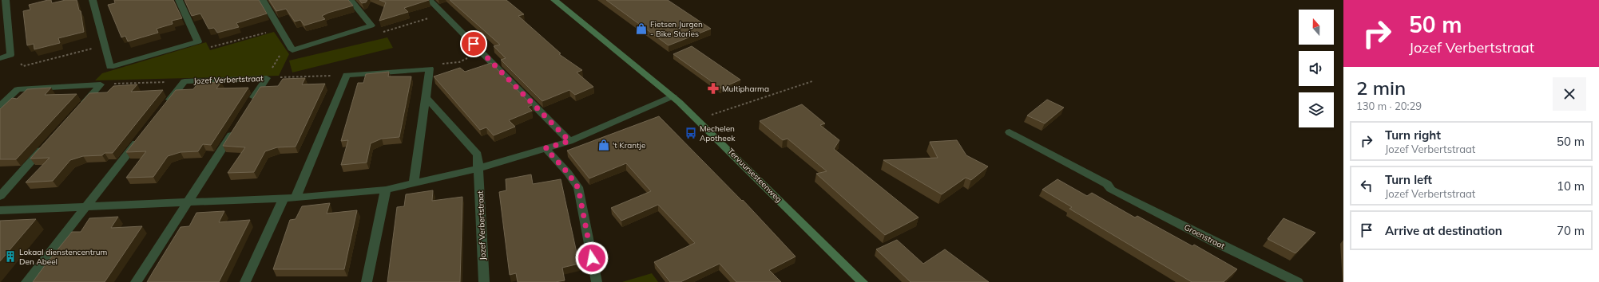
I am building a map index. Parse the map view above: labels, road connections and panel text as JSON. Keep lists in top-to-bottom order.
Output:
{
  "streets": {
    "street": ["Jozef Verbertstraat", "Tervuursesteenweg", "Groenstraat"]
  },
  "places": {
    "shop": ["Fietsen Jurgen - Bike Stories", "'t Krantje"],
    "pharmacy": ["Multipharma"],
    "bus stop": ["Mechelen Apotheek"],
    "building": ["Lokaal dienstencentrum Den Abeel"]
  },
  "north": "top",
  "page": {
    "turn": ["50 m", "Jozef Verbertstraat"],
    "heading": ["2 min", "130 m · 20:29"],
    "list": [
      {
        "name": "Turn right",
        "note": "Jozef Verbertstraat",
        "value": "50 m"
      },
      {
        "name": "Turn left",
        "note": "Jozef Verbertstraat",
        "value": "10 m"
      },
      {
        "name": "Arrive at destination",
        "value": "70 m"
      }
    ]
  }
}
